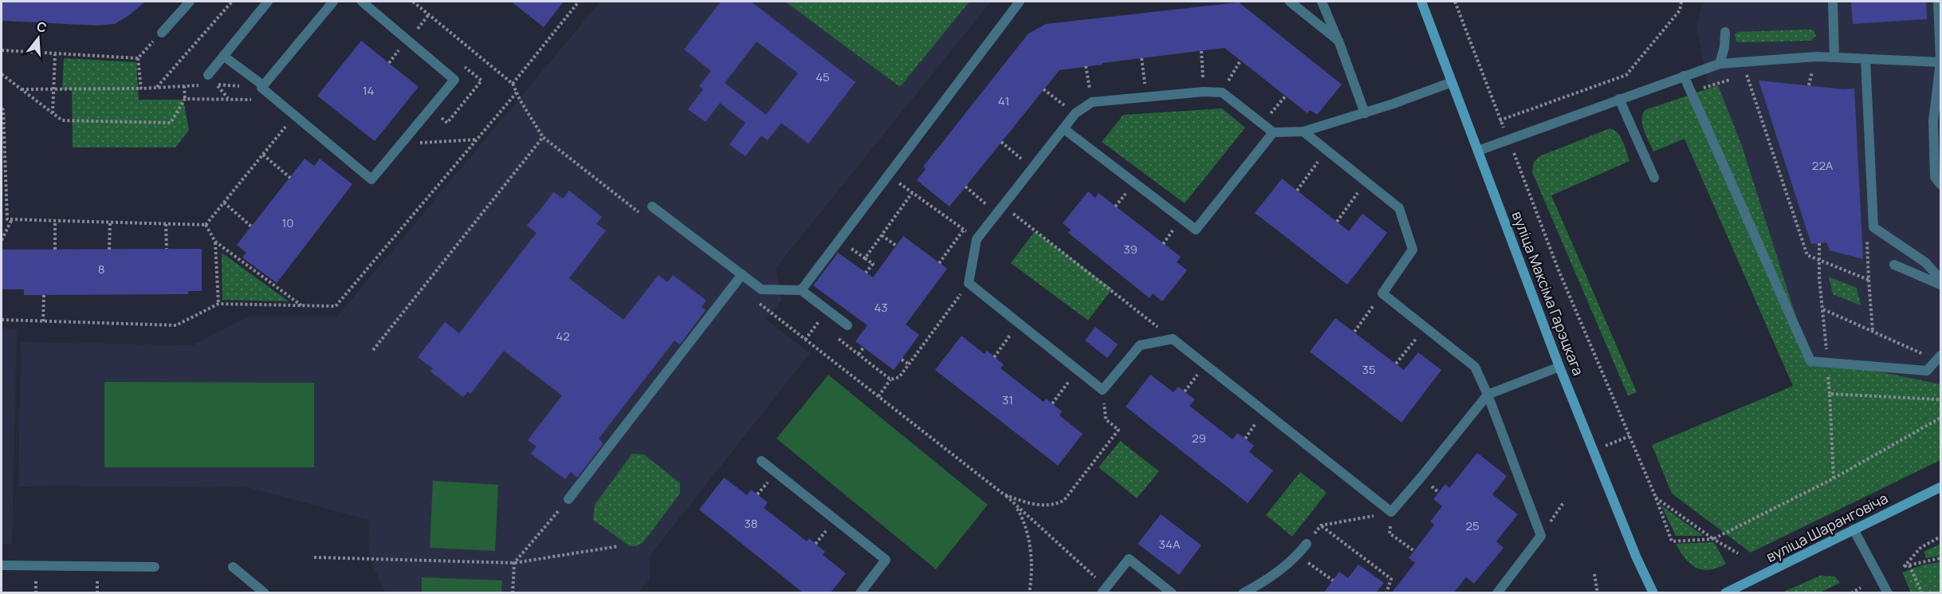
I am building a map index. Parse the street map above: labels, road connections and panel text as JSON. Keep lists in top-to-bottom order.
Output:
{
  "streets": {
    "main road": ["вуліца Максіма Гарэцкага", "вуліца Шаранговіча"]
  },
  "house_numbers": [
    "45",
    "14",
    "41",
    "22А",
    "10",
    "39",
    "8",
    "43",
    "42",
    "35",
    "31",
    "29",
    "38",
    "25",
    "34А"
  ],
  "north": "top"
}
